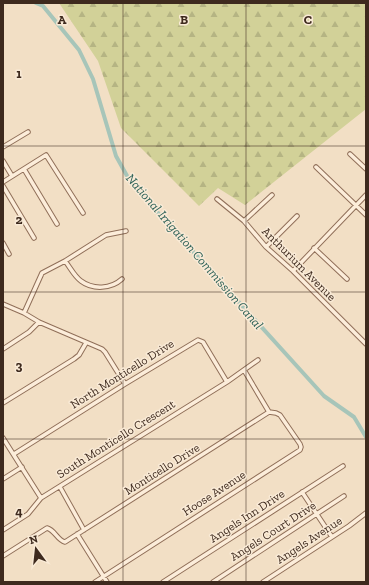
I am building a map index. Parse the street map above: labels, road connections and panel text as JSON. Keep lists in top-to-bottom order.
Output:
{
  "streets": {
    "street": [
      "Anthurium Avenue",
      "North Monticello Drive",
      "South Monticello Crescent",
      "Monticello Drive",
      "Hoose Avenue",
      "Angels Inn Drive",
      "Angels Court Drive",
      "Angels Avenue"
    ]
  },
  "crossings": [
    ["North Monticello Drive", "South Monticello Crescent"],
    ["Monticello Drive", "Hoose Avenue"]
  ],
  "water": ["National Irrigation Commission Canal"],
  "north": "top",
  "grid": {
    "columns": ["A", "B", "C"],
    "rows": [
      "1",
      "2",
      "3",
      "4"
    ]
  }
}
